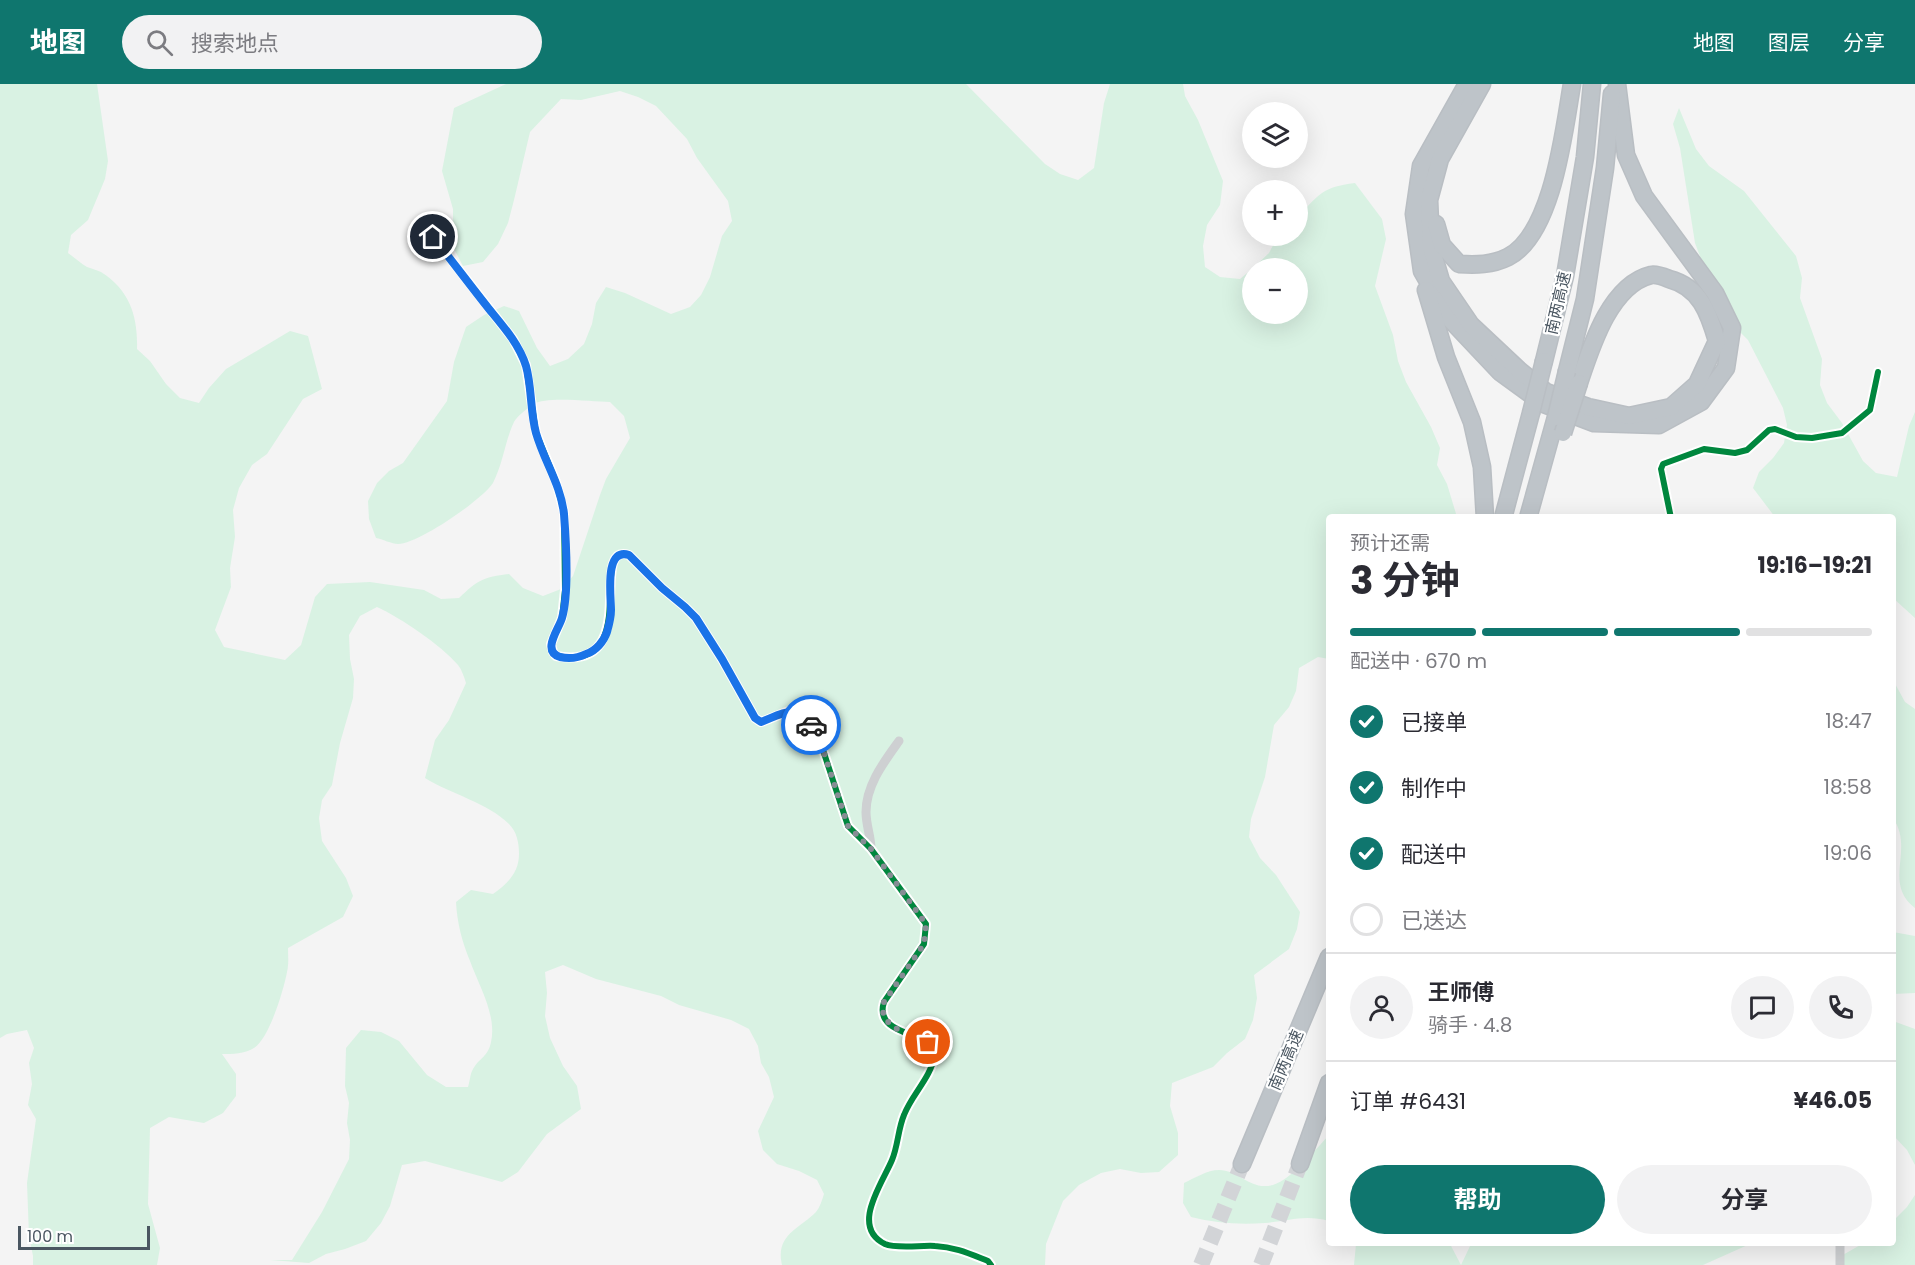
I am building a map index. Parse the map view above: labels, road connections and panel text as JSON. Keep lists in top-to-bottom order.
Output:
{
  "streets": {
    "highway": ["南两高速"]
  },
  "scale_bar": "100 m",
  "page": {
    "header": "地图",
    "search": "搜索地点",
    "nav": ["地图", "图层", "分享"],
    "map_buttons": ["+", "−"],
    "heading": ["3 分钟", "预计还需", "19:16–19:21"],
    "panel": [
      "王师傅",
      "骑手 · 4.8",
      "订单 #6431",
      "¥46.05"
    ],
    "bar": "配送中 · 670 m",
    "list": [
      ["已接单", "18:47"],
      ["制作中", "18:58"],
      ["配送中", "19:06"],
      "已送达"
    ],
    "buttons": ["帮助", "分享"],
    "scale": "100 m"
  }
}
